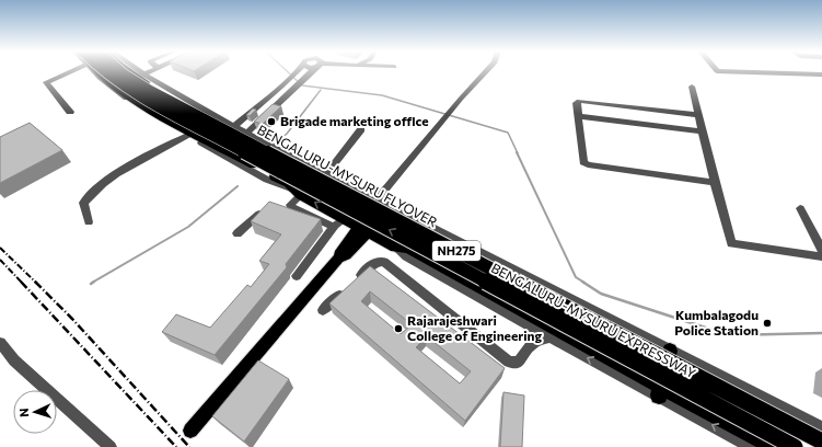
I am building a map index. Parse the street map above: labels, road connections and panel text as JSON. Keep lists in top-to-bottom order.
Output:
{
  "streets": {
    "highway": ["BENGALURU-MYSURU FLYOVER", "NH275", "BENGALURU-MYSURU EXPRESSWAY"]
  },
  "crossings": [
    ["BENGALURU-MYSURU FLYOVER", "NH275"]
  ],
  "places": ["Brigade marketing office", "Kumbalagodu Police Station", "Rajarajeshwari College of Engineering"],
  "north": "left"
}
